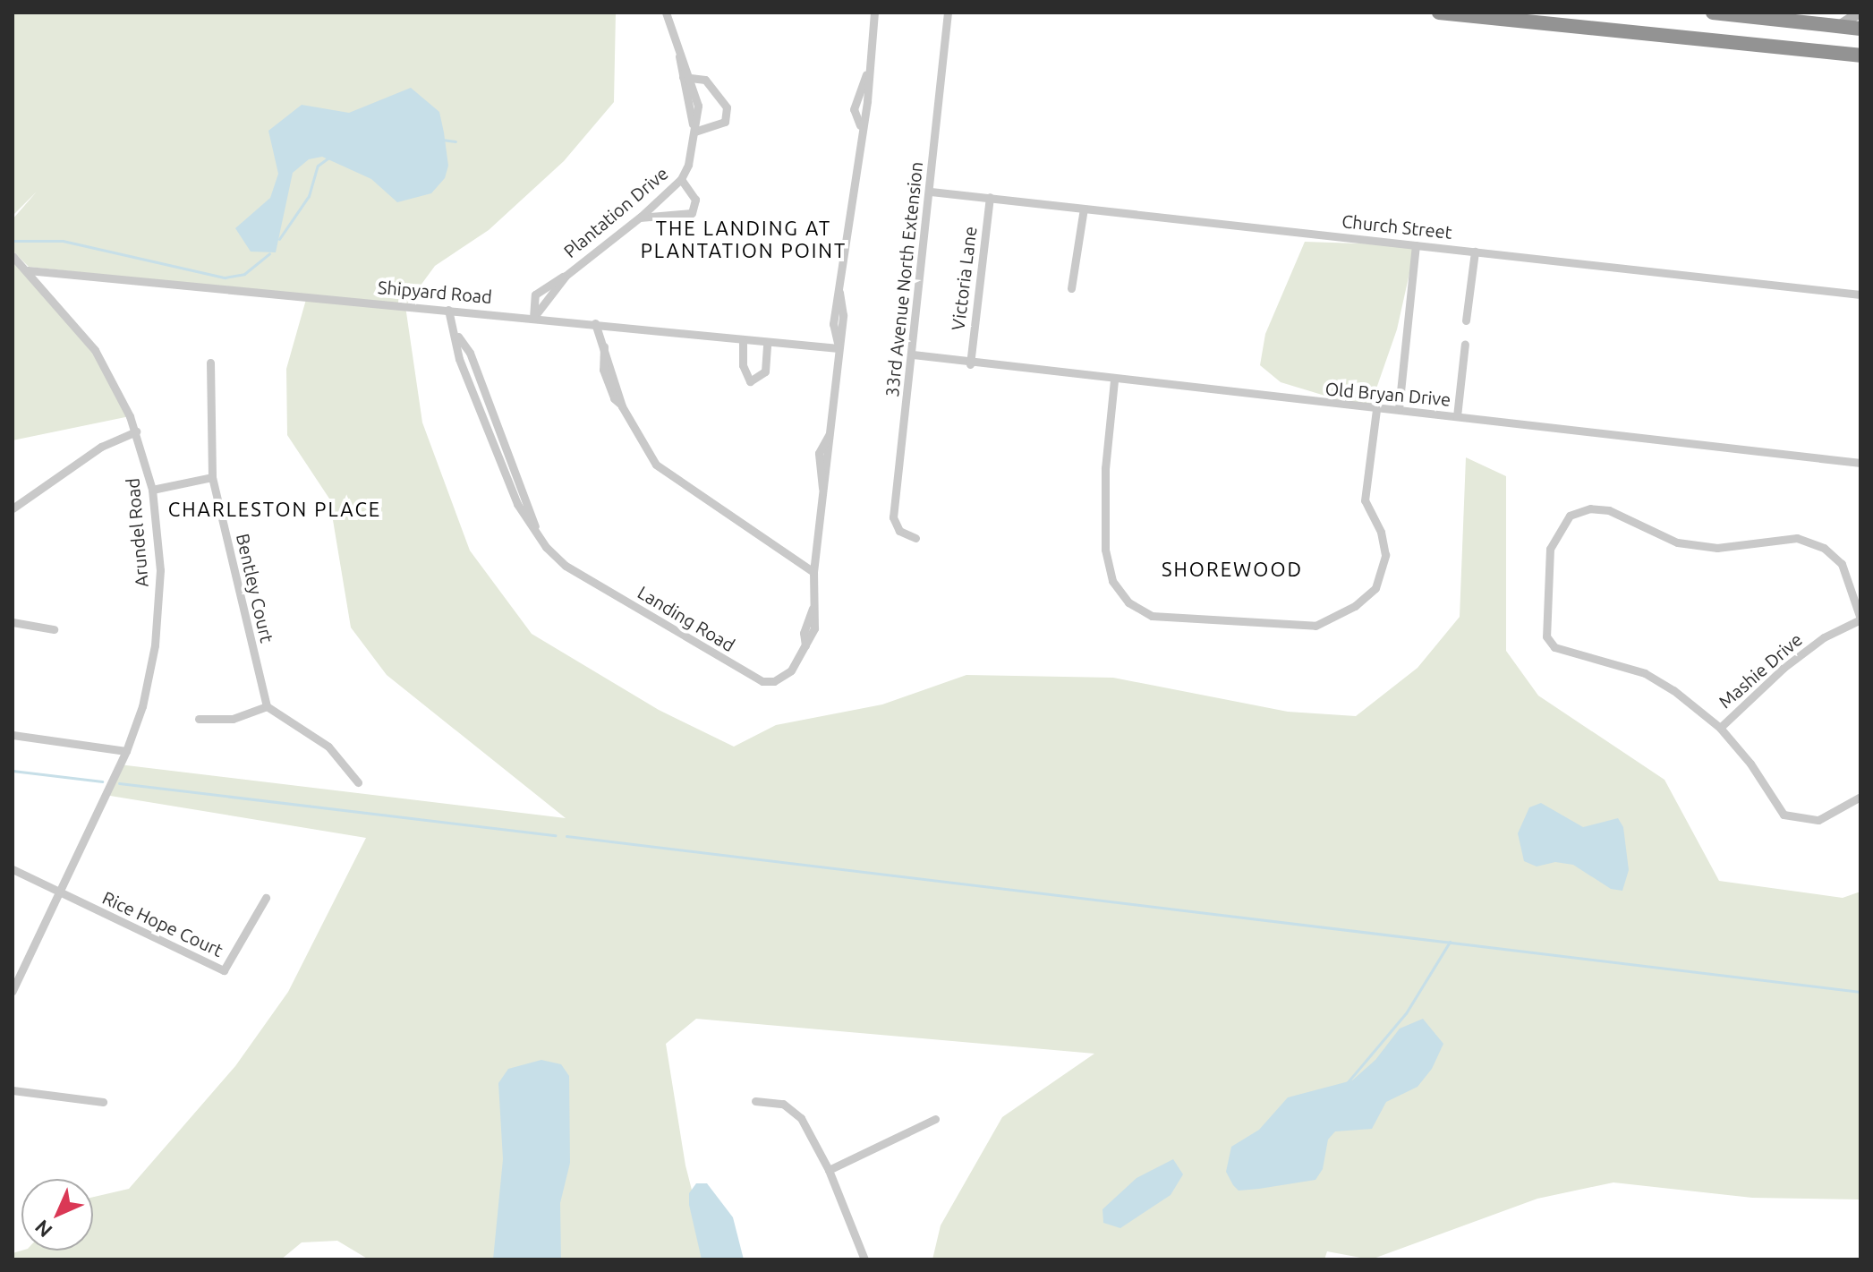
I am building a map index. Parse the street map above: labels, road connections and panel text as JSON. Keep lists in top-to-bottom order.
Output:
{
  "streets": {
    "street": [
      "Plantation Drive",
      "Church Street",
      "Victoria Lane",
      "33rd Avenue North Extension",
      "Shipyard Road",
      "Old Bryan Drive",
      "Arundel Road",
      "Bentley Court",
      "Landing Road",
      "Mashie Drive",
      "Rice Hope Court"
    ]
  },
  "crossings": [
    ["Plantation Drive", "Shipyard Road"],
    ["Church Street", "Victoria Lane"],
    ["Church Street", "33rd Avenue North Extension"],
    ["Victoria Lane", "Old Bryan Drive"],
    ["33rd Avenue North Extension", "Old Bryan Drive"],
    ["Shipyard Road", "Arundel Road"],
    ["Shipyard Road", "Landing Road"],
    ["Arundel Road", "Rice Hope Court"]
  ],
  "districts": ["THE LANDING AT PLANTATION POINT", "CHARLESTON PLACE", "SHOREWOOD"],
  "north": "bottom left"
}
